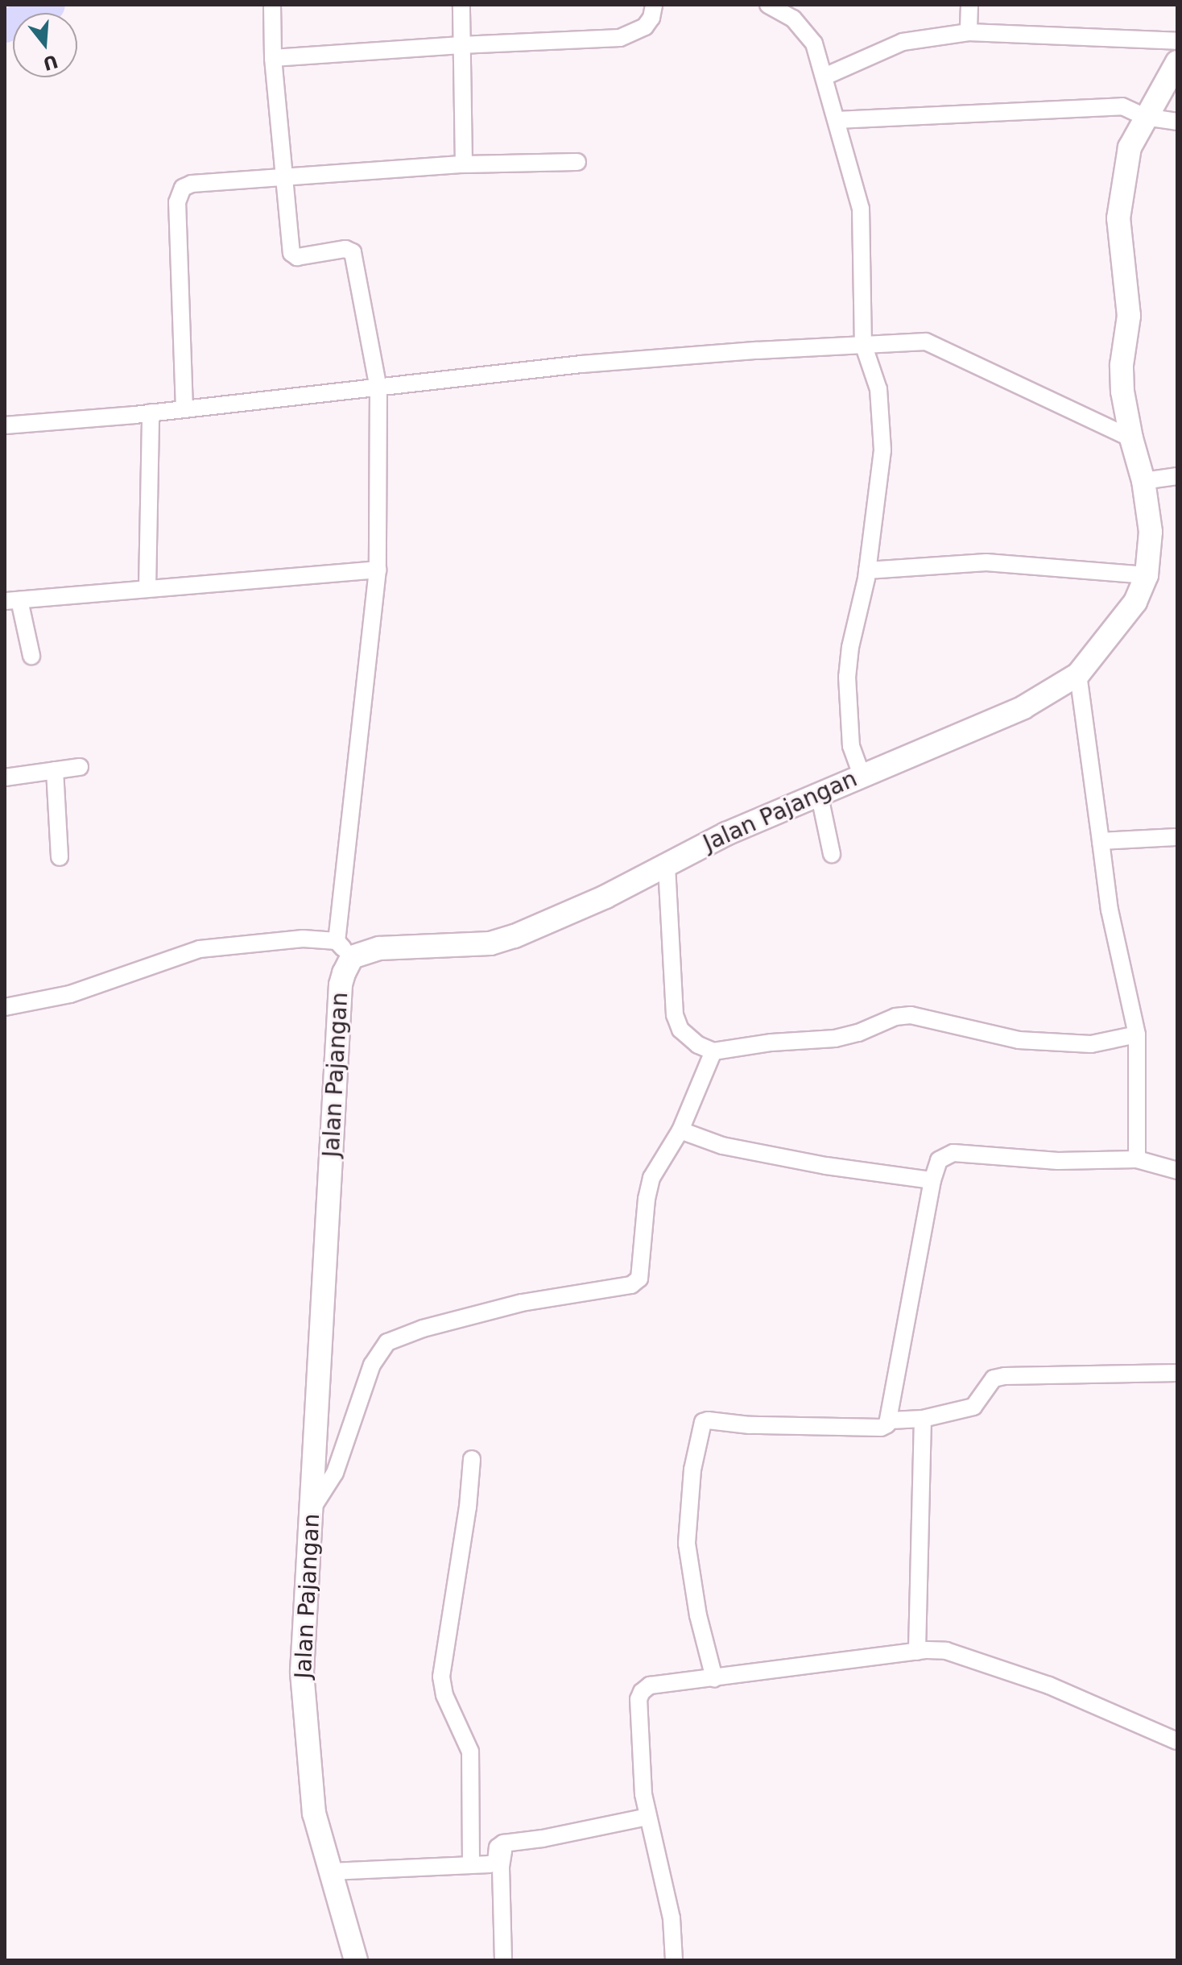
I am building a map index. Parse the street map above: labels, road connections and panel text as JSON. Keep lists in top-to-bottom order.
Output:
{
  "streets": {
    "main road": ["Jalan Pajangan"]
  },
  "north": "bottom"
}
